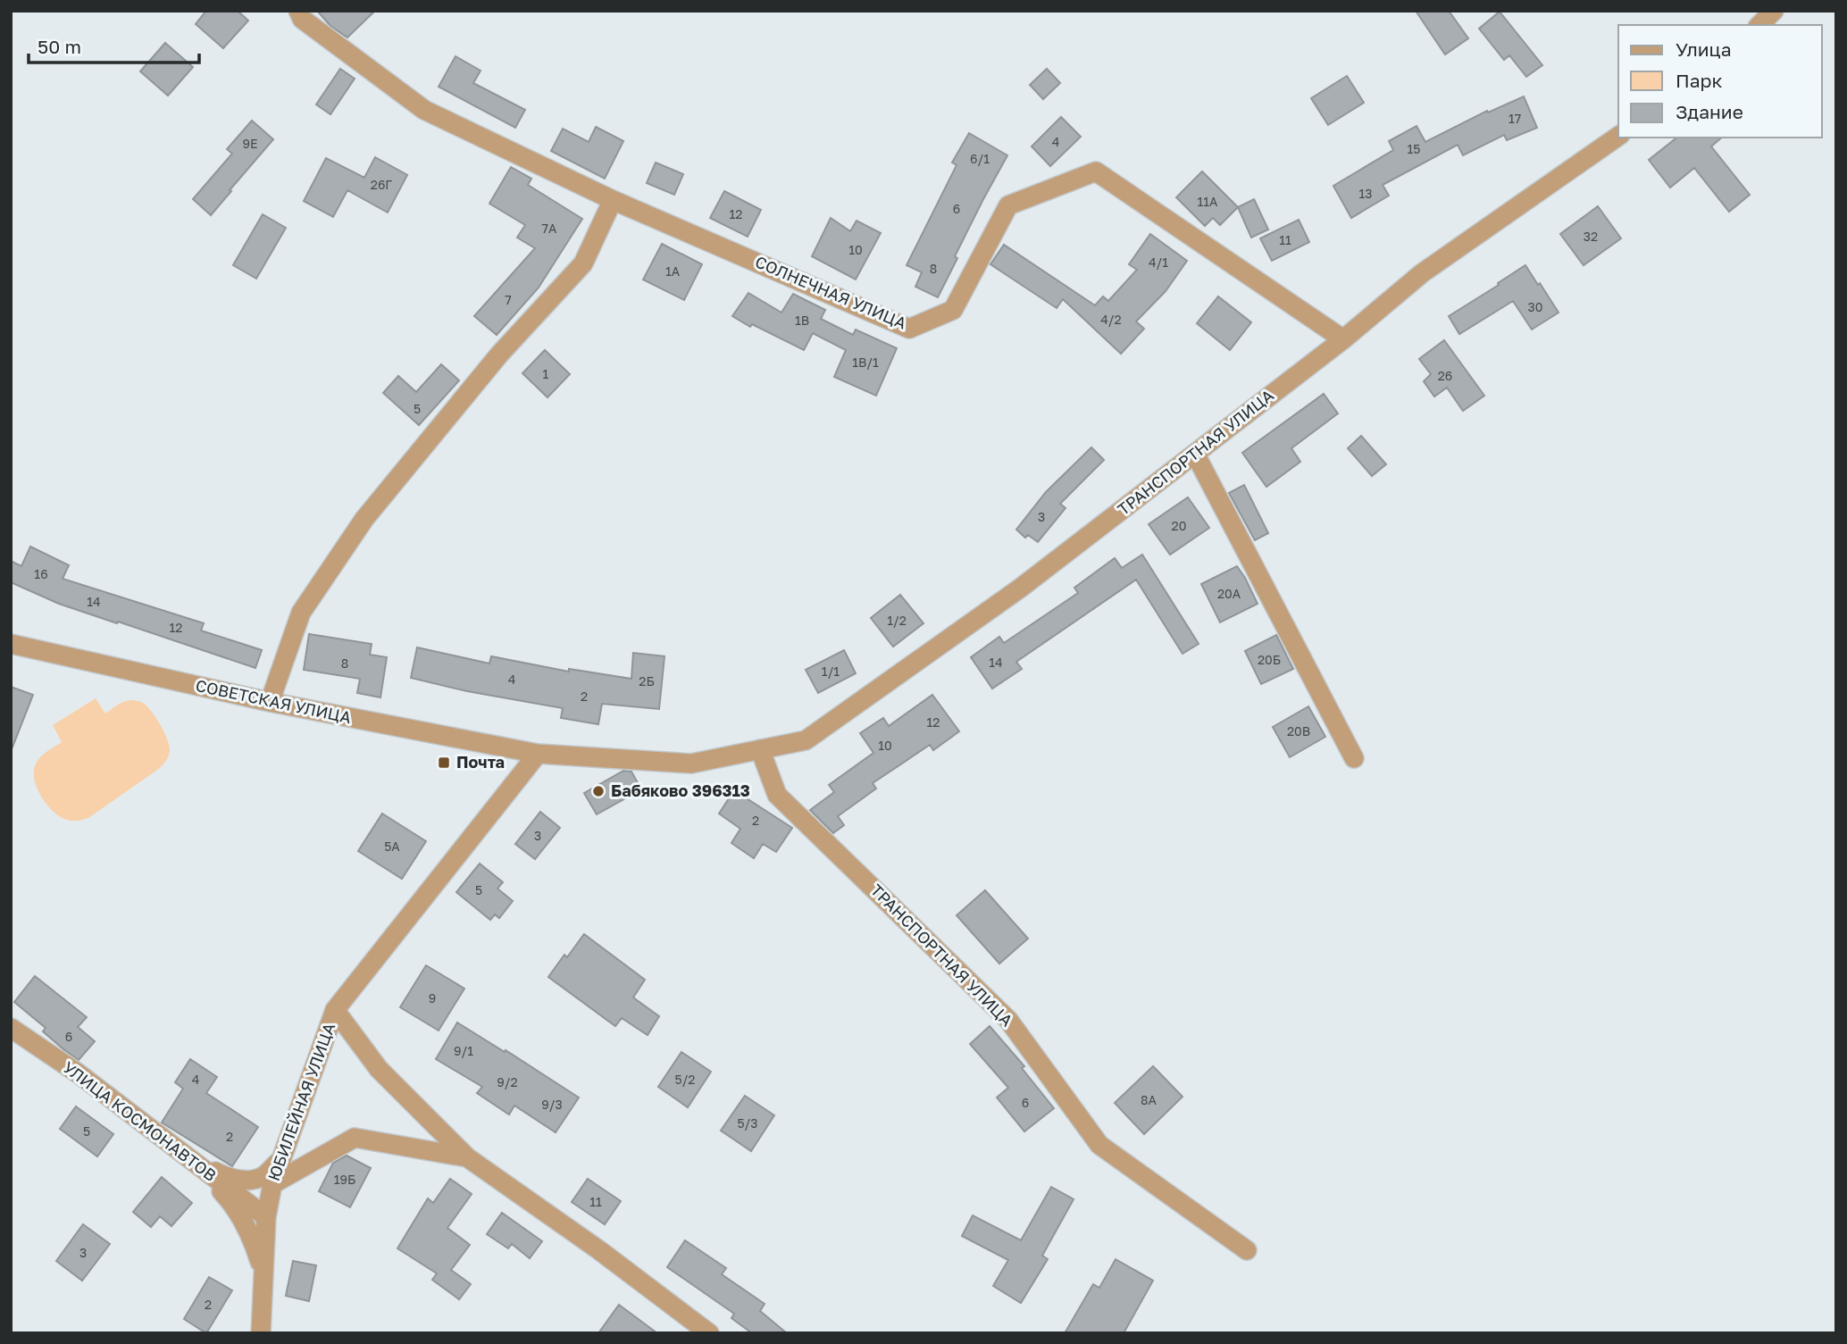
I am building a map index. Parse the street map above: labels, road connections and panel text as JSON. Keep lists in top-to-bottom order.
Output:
{
  "streets": {
    "street": [
      "СОЛНЕЧНАЯ УЛИЦА",
      "ТРАНСПОРТНАЯ УЛИЦА",
      "СОВЕТСКАЯ УЛИЦА",
      "ЮБИЛЕЙНАЯ УЛИЦА",
      "УЛИЦА КОСМОНАВТОВ"
    ]
  },
  "crossings": [
    ["СОЛНЕЧНАЯ УЛИЦА", "ТРАНСПОРТНАЯ УЛИЦА"],
    ["ТРАНСПОРТНАЯ УЛИЦА", "СОВЕТСКАЯ УЛИЦА"],
    ["ТРАНСПОРТНАЯ УЛИЦА", "ЮБИЛЕЙНАЯ УЛИЦА"],
    ["СОВЕТСКАЯ УЛИЦА", "ЮБИЛЕЙНАЯ УЛИЦА"],
    ["ЮБИЛЕЙНАЯ УЛИЦА", "УЛИЦА КОСМОНАВТОВ"]
  ],
  "places": {
    "transit": ["Почта"],
    "other": ["Бабяково 396313"]
  },
  "house_numbers": [
    "17",
    "4",
    "9Е",
    "15",
    "6/1",
    "26Г",
    "13",
    "11А",
    "6",
    "12",
    "7А",
    "32",
    "11",
    "10",
    "4/1",
    "8",
    "1А",
    "7",
    "30",
    "4/2",
    "1В",
    "1В/1",
    "1",
    "26",
    "5",
    "3",
    "20",
    "16",
    "20А",
    "14",
    "1/2",
    "12",
    "20Б",
    "14",
    "8",
    "1/1",
    "4",
    "2Б",
    "2",
    "12",
    "20В",
    "10",
    "2",
    "3",
    "5А",
    "5",
    "9",
    "6",
    "9/1",
    "4",
    "5/2",
    "9/2",
    "8А",
    "6",
    "9/3",
    "5/3",
    "5",
    "2",
    "19Б",
    "11",
    "3",
    "2"
  ],
  "legend": ["Улица", "Парк", "Здание"],
  "scale_bar": "50 m"
}
